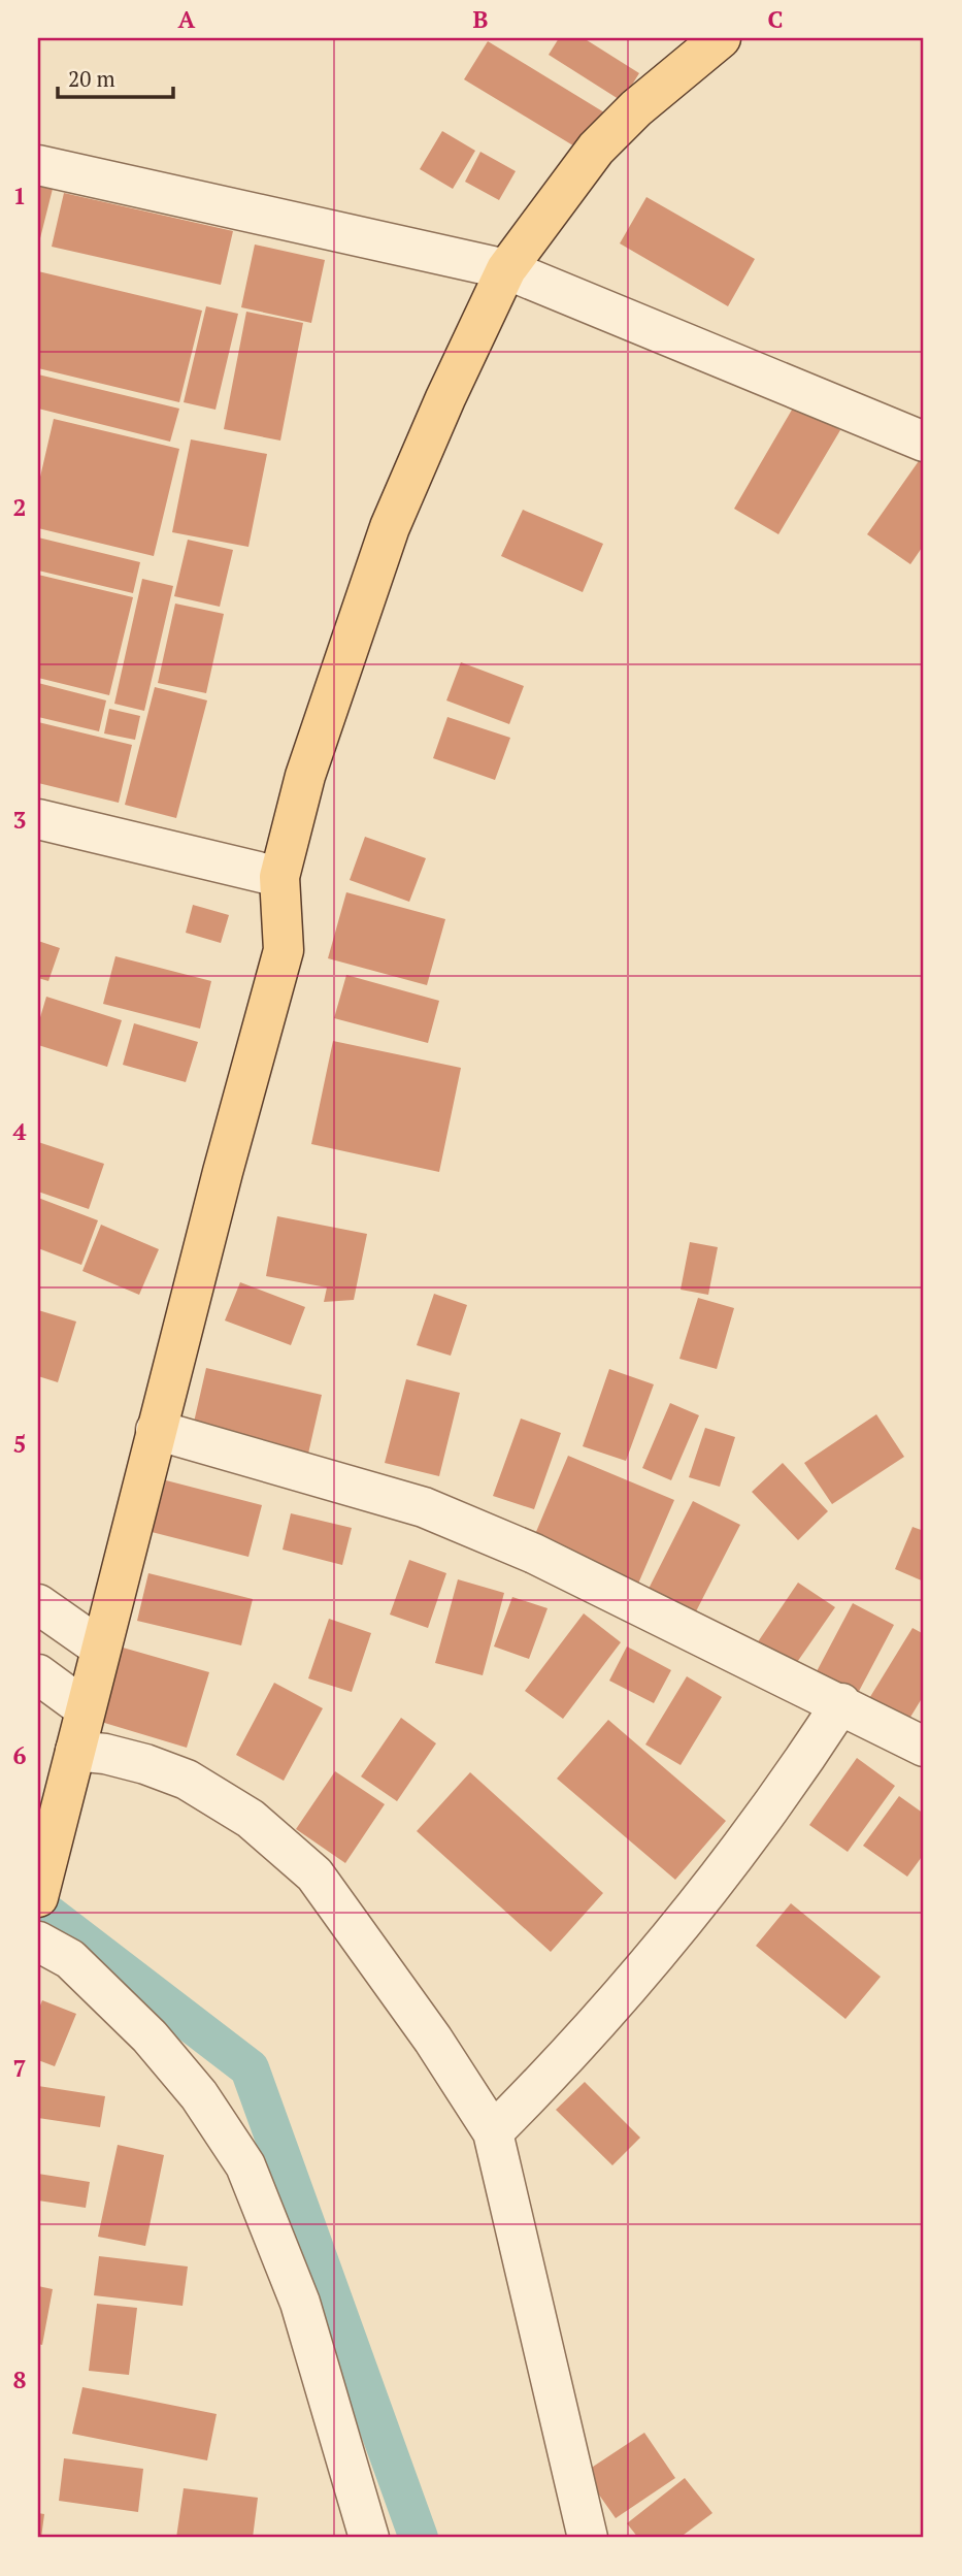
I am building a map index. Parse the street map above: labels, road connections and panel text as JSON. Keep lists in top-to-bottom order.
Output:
{
  "scale_bar": "20 m",
  "grid": {
    "columns": ["A", "B", "C"],
    "rows": [
      "1",
      "2",
      "3",
      "4",
      "5",
      "6",
      "7",
      "8"
    ]
  }
}
